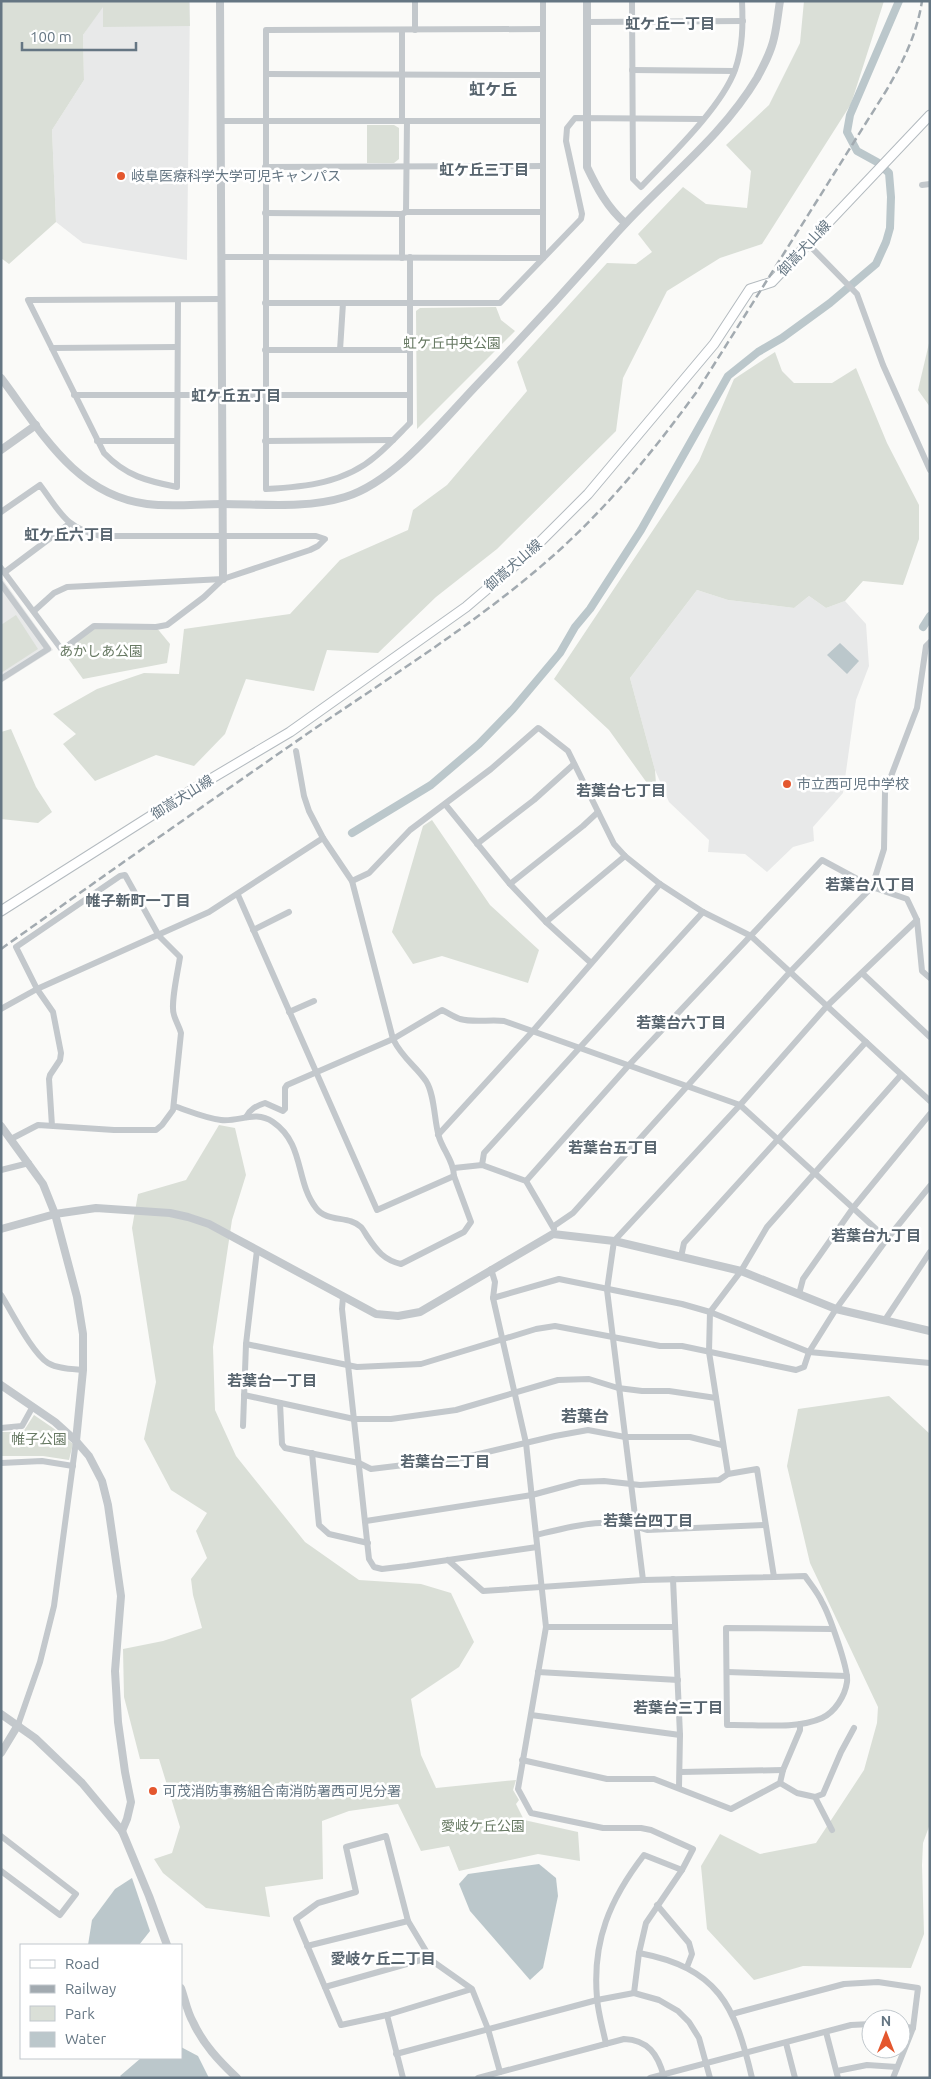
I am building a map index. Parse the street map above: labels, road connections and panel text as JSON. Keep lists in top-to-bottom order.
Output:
{
  "streets": {
    "main road": ["御嵩犬山線"]
  },
  "districts": [
    "虹ケ丘一丁目",
    "虹ケ丘",
    "虹ケ丘三丁目",
    "虹ケ丘五丁目",
    "虹ケ丘六丁目",
    "若葉台七丁目",
    "若葉台八丁目",
    "帷子新町一丁目",
    "若葉台六丁目",
    "若葉台五丁目",
    "若葉台九丁目",
    "若葉台一丁目",
    "若葉台",
    "若葉台二丁目",
    "若葉台四丁目",
    "若葉台三丁目",
    "愛岐ケ丘二丁目"
  ],
  "parks": [
    "虹ケ丘中央公園",
    "あかしあ公園",
    "帷子公園",
    "愛岐ケ丘公園"
  ],
  "places": ["岐阜医療科学大学可児キャンパス", "市立西可児中学校", "可茂消防事務組合南消防署西可児分署"],
  "legend": [
    "Road",
    "Railway",
    "Park",
    "Water"
  ],
  "scale_bar": "100 m",
  "north": "top"
}
